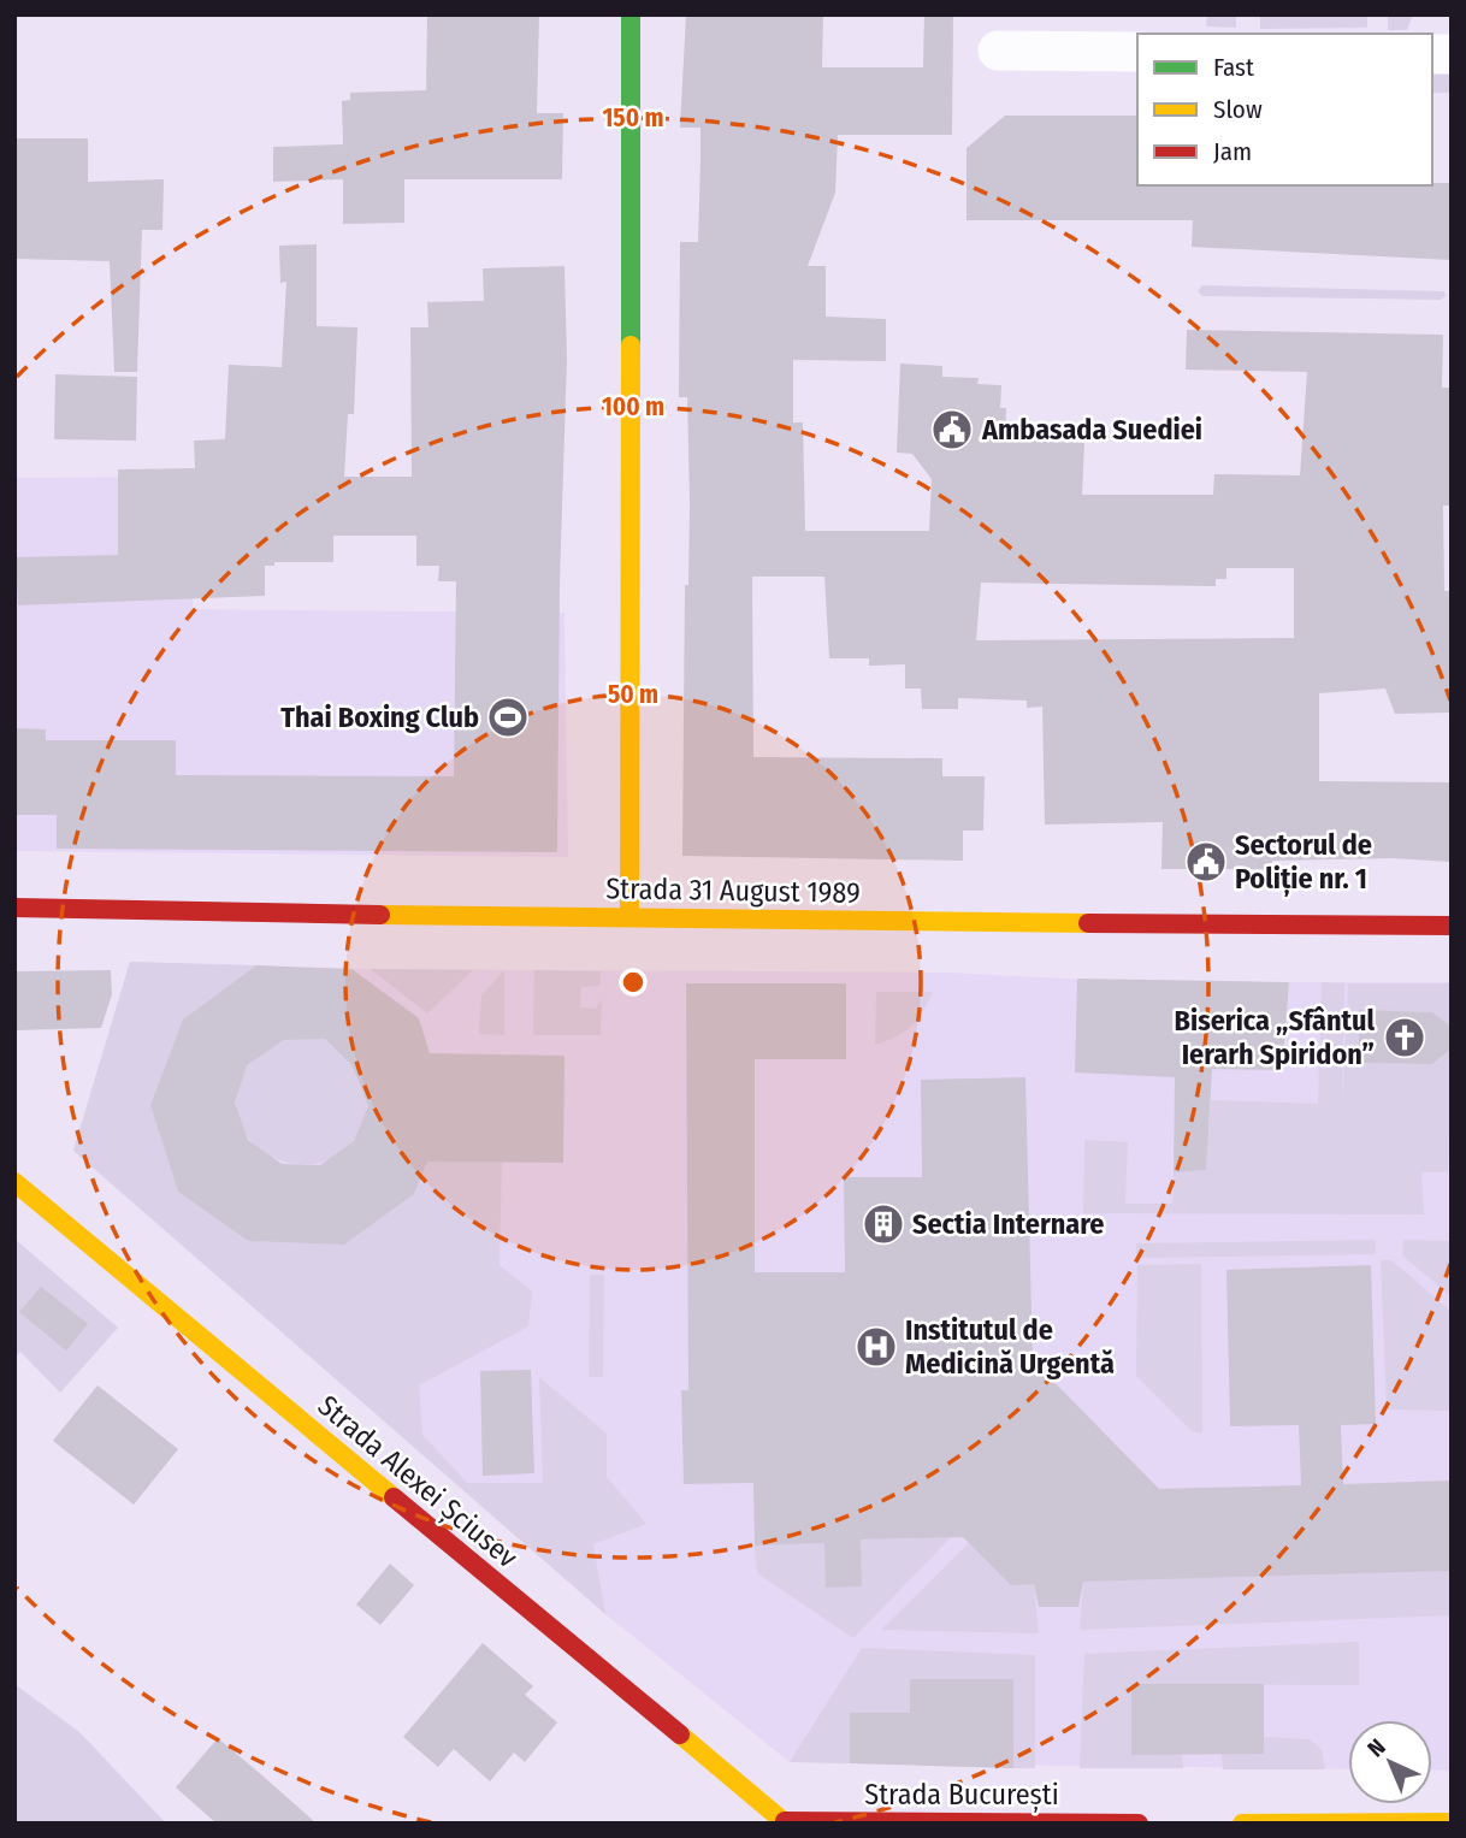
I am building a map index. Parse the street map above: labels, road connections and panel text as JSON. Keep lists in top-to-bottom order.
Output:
{
  "streets": {
    "street": ["Strada 31 August 1989", "Strada Alexei Șciusev", "Strada București"]
  },
  "crossings": [
    ["Strada Alexei Șciusev", "Strada București"]
  ],
  "places": {
    "public building": ["Ambasada Suediei", "Sectorul de Poliție nr. 1"],
    "sports": ["Thai Boxing Club"],
    "church": ["Biserica „Sfântul Ierarh Spiridon”"],
    "building": ["Sectia Internare"],
    "hospital": ["Institutul de Medicină Urgentă"]
  },
  "legend": ["Fast", "Slow", "Jam"],
  "north": "top left",
  "rings": ["150 m", "100 m", "50 m"]
}
